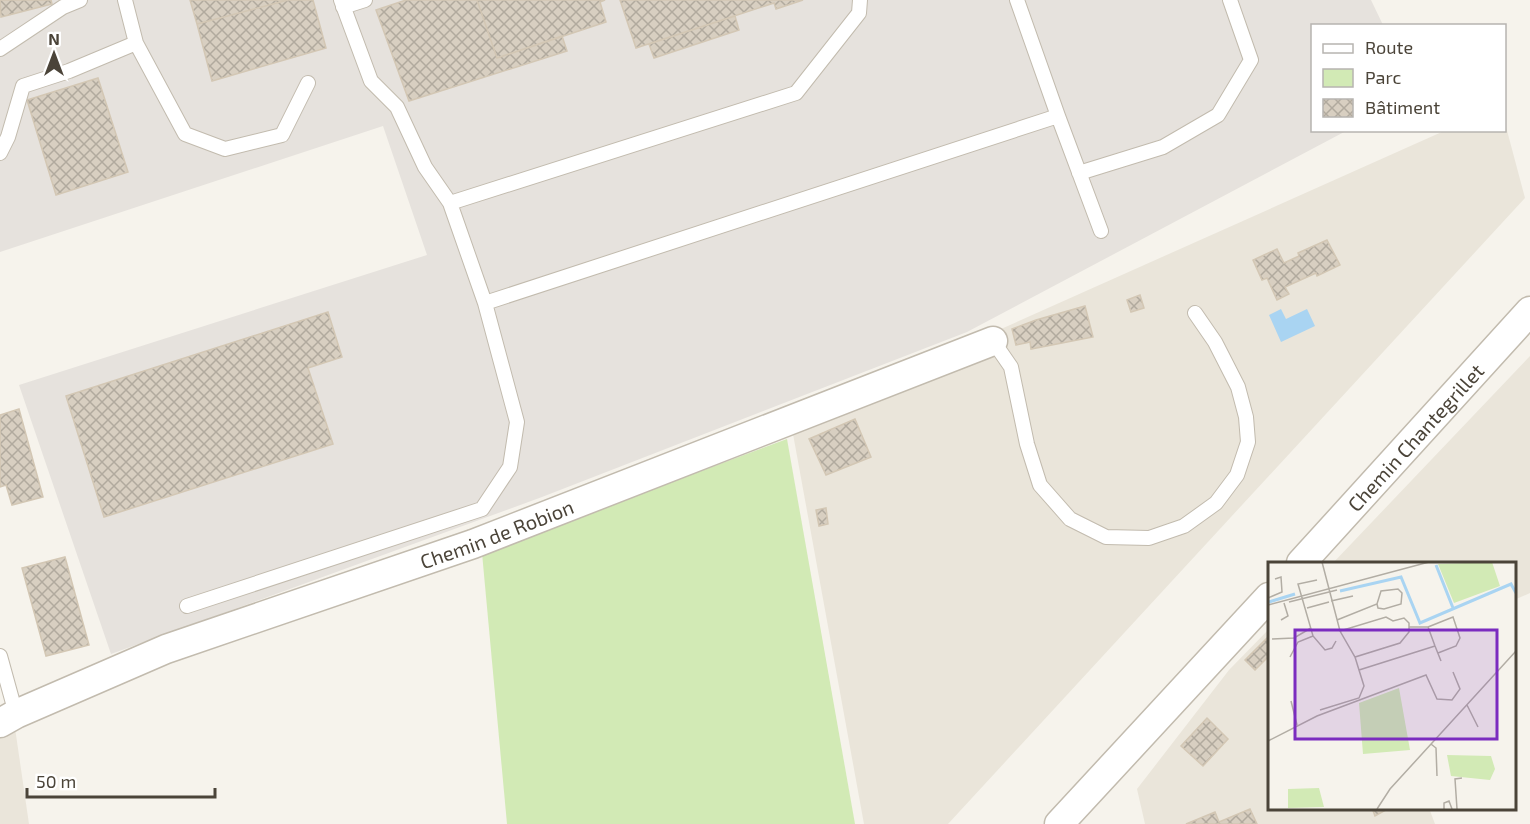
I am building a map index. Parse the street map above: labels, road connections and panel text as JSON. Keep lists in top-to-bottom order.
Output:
{
  "streets": {
    "street": ["Chemin Chantegrillet", "Chemin de Robion"]
  },
  "legend": ["Route", "Parc", "Bâtiment"],
  "scale_bar": "50 m",
  "north": "top"
}
